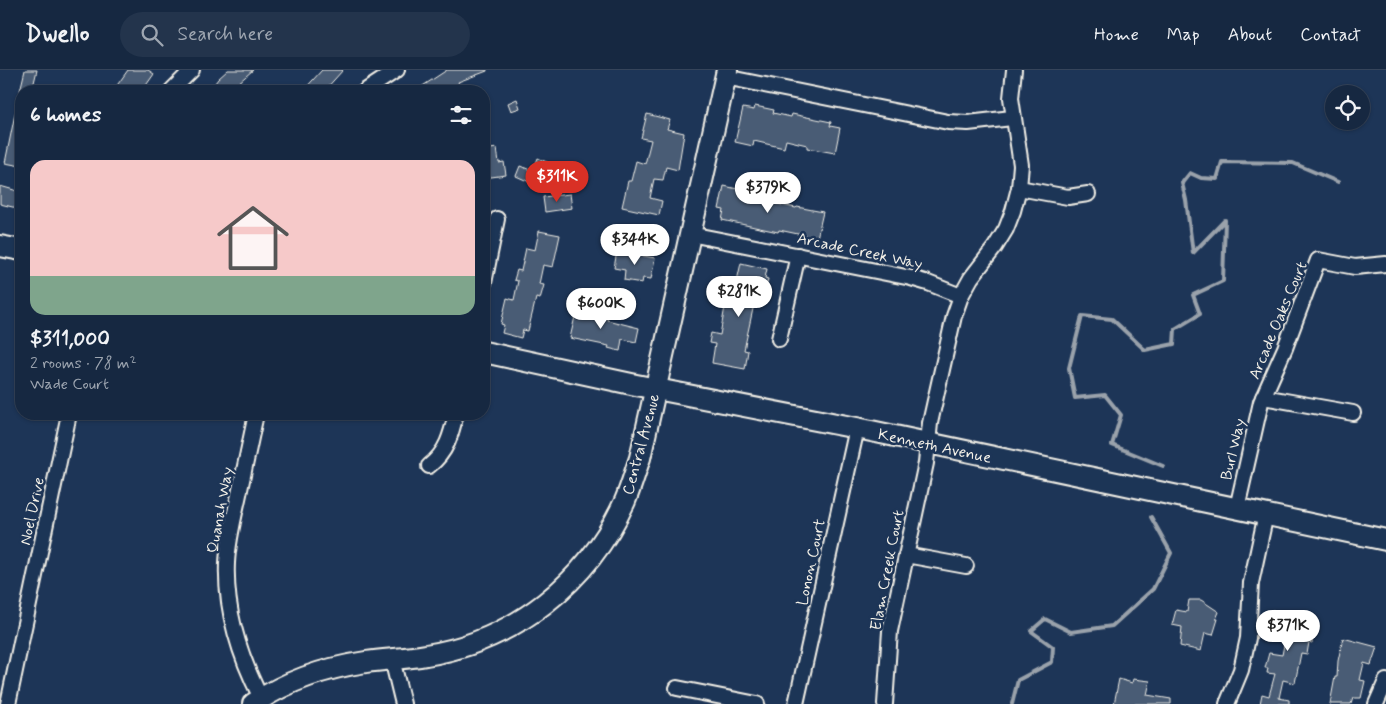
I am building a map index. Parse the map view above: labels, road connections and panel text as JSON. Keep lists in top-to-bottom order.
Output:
{
  "streets": {
    "main road": ["Central Avenue", "Kenneth Avenue"],
    "street": [
      "Arcade Creek Way",
      "Arcade Oaks Court",
      "Burl Way",
      "Quanah Way",
      "Noel Drive",
      "Lonon Court",
      "Elam Creek Court"
    ]
  },
  "crossings": [
    ["Arcade Creek Way", "Central Avenue"],
    ["Arcade Creek Way", "Elam Creek Court"],
    ["Arcade Oaks Court", "Burl Way"],
    ["Central Avenue", "Kenneth Avenue"],
    ["Central Avenue", "Quanah Way"],
    ["Kenneth Avenue", "Burl Way"],
    ["Kenneth Avenue", "Lonon Court"],
    ["Kenneth Avenue", "Elam Creek Court"]
  ],
  "page": {
    "header": "Dwello",
    "search": "Search here",
    "nav": [
      "Home",
      "Map",
      "About",
      "Contact"
    ],
    "heading": "6 homes",
    "list": [
      {
        "name": "$311,000",
        "note": "2 rooms · 78 m² · Wade Court"
      }
    ],
    "price": [
      "$311K",
      "$379K",
      "$344K",
      "$281K",
      "$600K",
      "$371K"
    ]
  }
}
